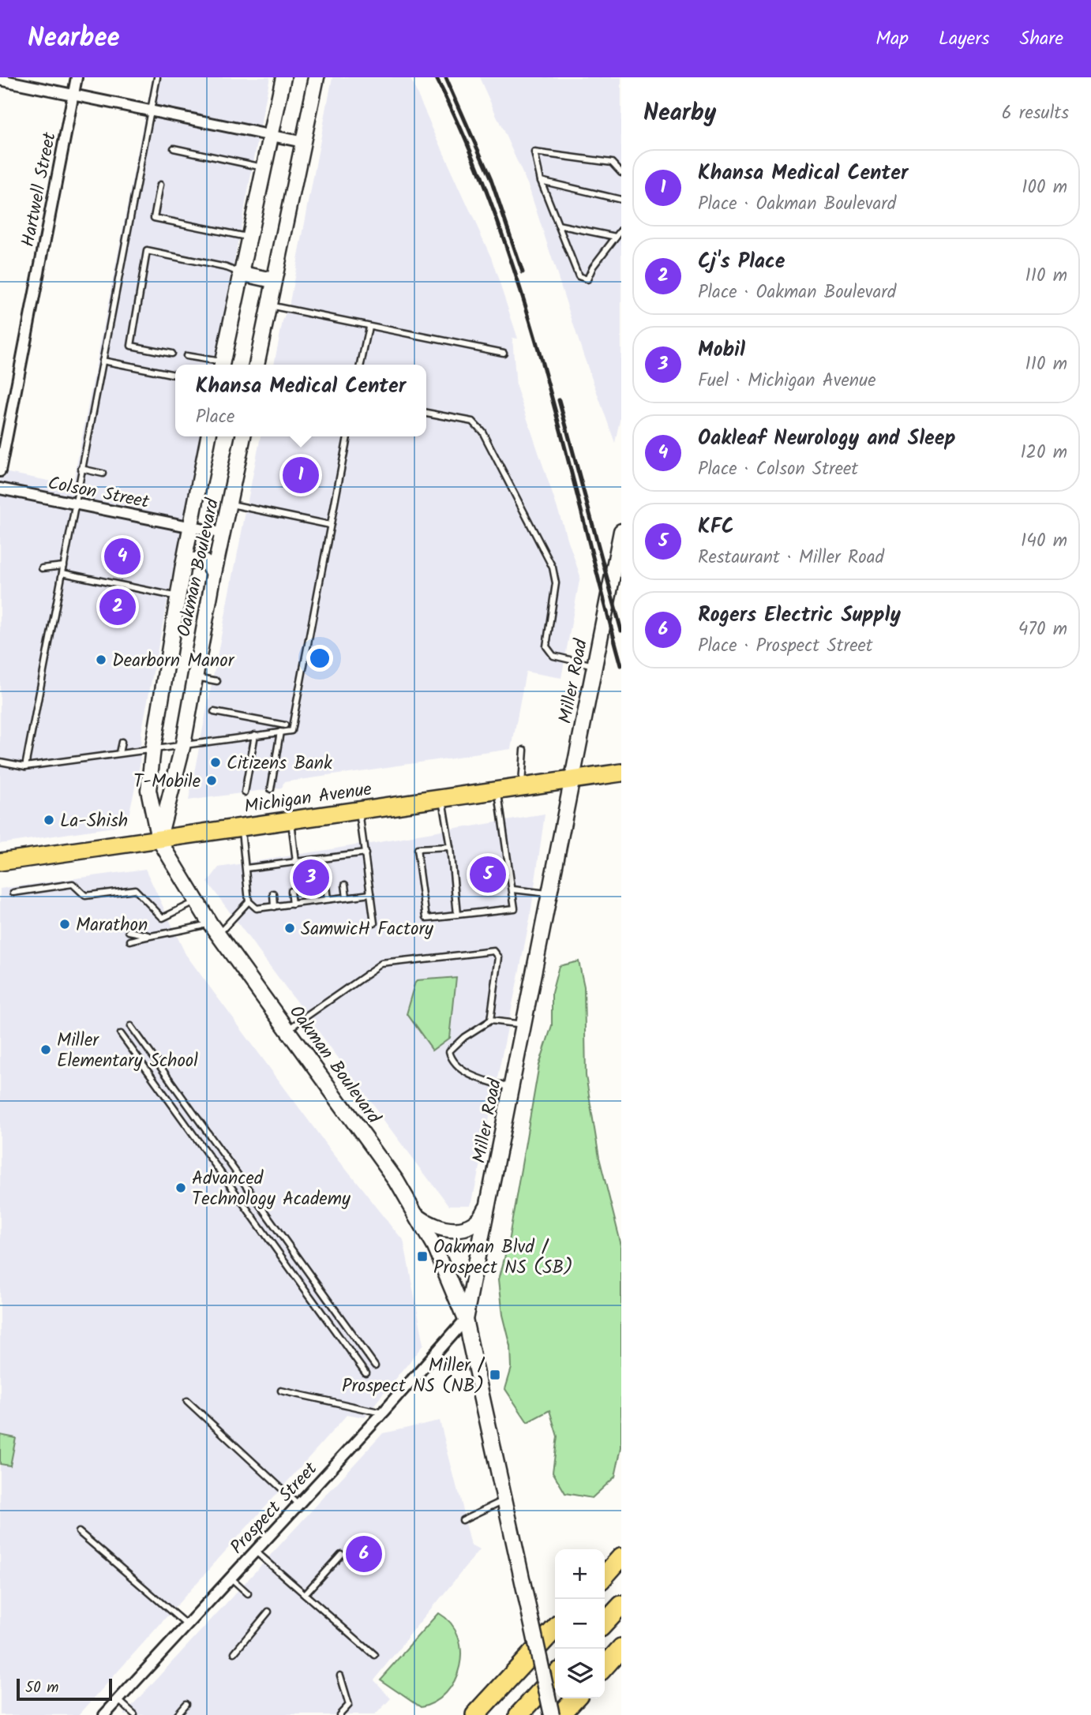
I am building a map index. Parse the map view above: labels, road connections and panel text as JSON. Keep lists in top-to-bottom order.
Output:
{
  "streets": {
    "main road": ["Michigan Avenue"],
    "street": [
      "Hartwell Street",
      "Colson Street",
      "Oakman Boulevard",
      "Miller Road",
      "Prospect Street"
    ]
  },
  "crossings": [
    ["Colson Street", "Oakman Boulevard"],
    ["Oakman Boulevard", "Miller Road"],
    ["Oakman Boulevard", "Michigan Avenue"],
    ["Oakman Boulevard", "Prospect Street"],
    ["Miller Road", "Michigan Avenue"],
    ["Miller Road", "Prospect Street"]
  ],
  "places": {
    "other": [
      "Dearborn Manor",
      "Citizens Bank",
      "T-Mobile",
      "La-Shish",
      "Marathon",
      "SamwicH Factory",
      "Miller Elementary School",
      "Advanced Technology Academy"
    ],
    "transit": ["Oakman Blvd / Prospect NS (SB)", "Miller / Prospect NS (NB)"]
  },
  "scale_bar": "50 m",
  "page": {
    "header": "Nearbee",
    "nav": ["Map", "Layers", "Share"],
    "heading": ["Nearby", "6 results"],
    "list": [
      {
        "mark": "1",
        "name": "Khansa Medical Center",
        "note": "Place · Oakman Boulevard",
        "value": "100 m"
      },
      {
        "mark": "2",
        "name": "Cj's Place",
        "note": "Place · Oakman Boulevard",
        "value": "110 m"
      },
      {
        "mark": "3",
        "name": "Mobil",
        "note": "Fuel · Michigan Avenue",
        "value": "110 m"
      },
      {
        "mark": "4",
        "name": "Oakleaf Neurology and Sleep",
        "note": "Place · Colson Street",
        "value": "120 m"
      },
      {
        "mark": "5",
        "name": "KFC",
        "note": "Restaurant · Miller Road",
        "value": "140 m"
      },
      {
        "mark": "6",
        "name": "Rogers Electric Supply",
        "note": "Place · Prospect Street",
        "value": "470 m"
      }
    ],
    "popup": ["Khansa Medical Center", "Place"],
    "pins": [
      "1",
      "4",
      "2",
      "5",
      "3",
      "6"
    ],
    "map_buttons": ["+", "−"],
    "scale": "50 m"
  }
}
